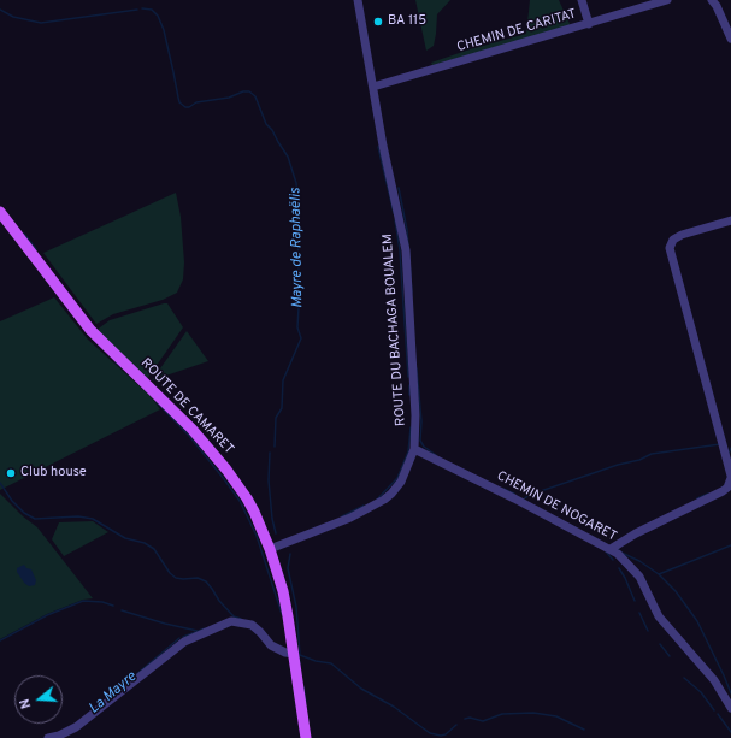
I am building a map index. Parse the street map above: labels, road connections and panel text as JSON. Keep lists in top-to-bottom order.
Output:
{
  "streets": {
    "main road": ["ROUTE DE CAMARET"],
    "street": ["CHEMIN DE CARITAT", "ROUTE DU BACHAGA BOUALEM", "CHEMIN DE NOGARET"]
  },
  "crossings": [
    ["CHEMIN DE CARITAT", "ROUTE DU BACHAGA BOUALEM"],
    ["ROUTE DU BACHAGA BOUALEM", "ROUTE DE CAMARET"],
    ["ROUTE DU BACHAGA BOUALEM", "CHEMIN DE NOGARET"]
  ],
  "water": ["Mayre de Raphaëlis", "La Mayre"],
  "places": ["BA 115", "Club house"],
  "north": "left"
}
